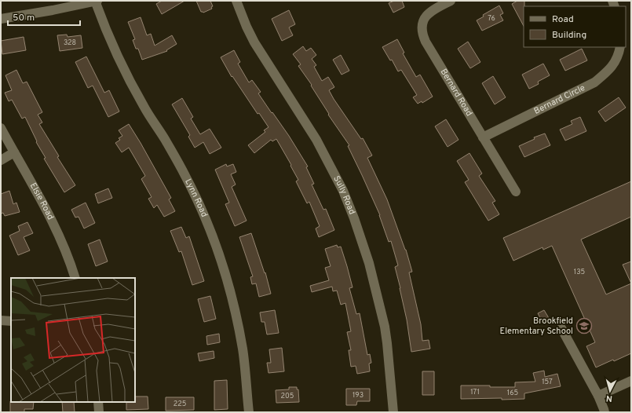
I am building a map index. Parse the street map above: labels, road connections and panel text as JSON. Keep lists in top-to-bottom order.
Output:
{
  "streets": {
    "street": [
      "Bernard Road",
      "Bernard Circle",
      "Sully Road",
      "Lynn Road",
      "Elsie Road"
    ]
  },
  "crossings": [
    ["Bernard Road", "Bernard Circle"]
  ],
  "places": {
    "school or university": ["Brookfield Elementary School"]
  },
  "house_numbers": [
    "76",
    "328",
    "135",
    "157",
    "171",
    "165",
    "193",
    "205",
    "225"
  ],
  "legend": ["Road", "Building"],
  "scale_bar": "50 m",
  "north": "bottom"
}
